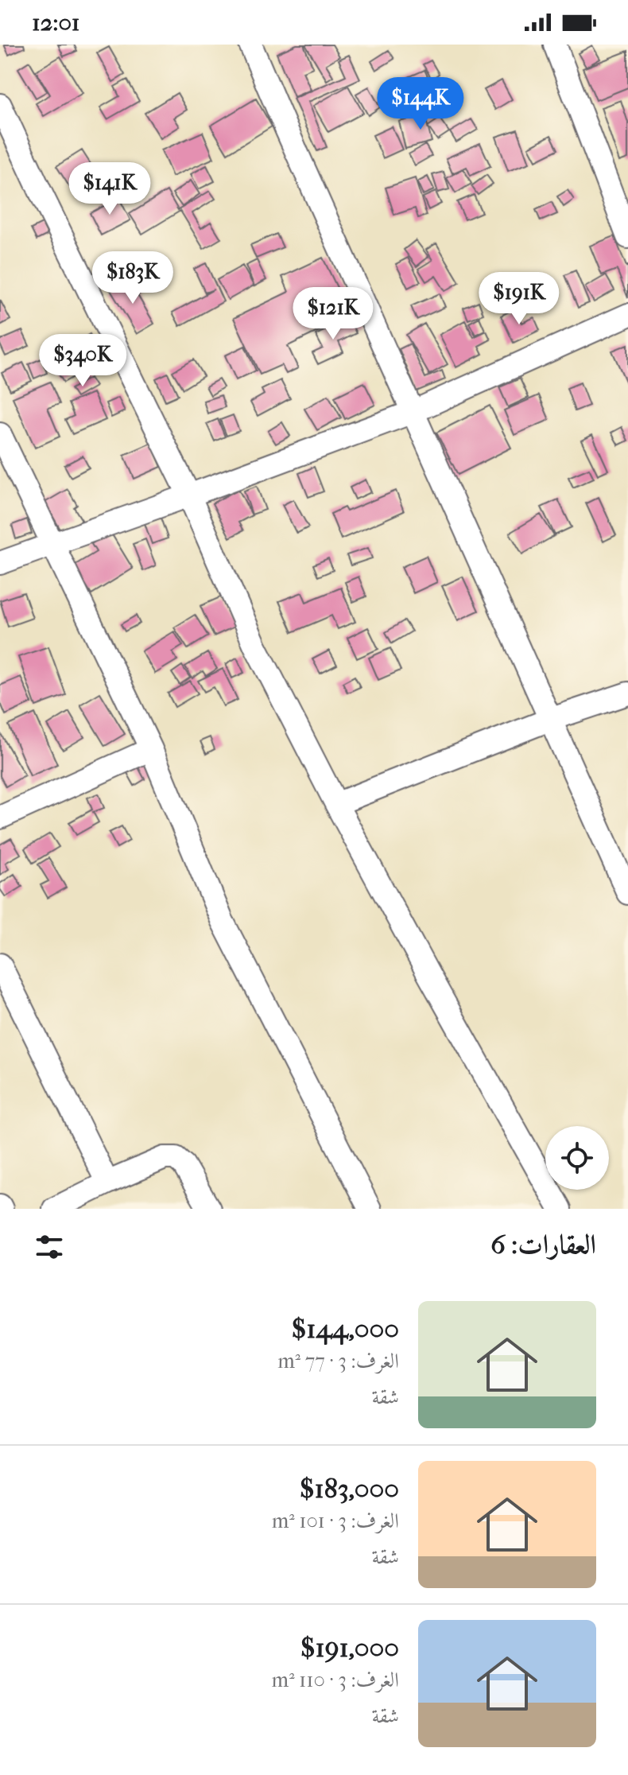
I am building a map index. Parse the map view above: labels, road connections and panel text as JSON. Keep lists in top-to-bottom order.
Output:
{
  "page": {
    "status": "12:01",
    "price": [
      "$144K",
      "$141K",
      "$183K",
      "$191K",
      "$121K",
      "$340K"
    ],
    "heading": "العقارات: 6",
    "list": [
      {
        "name": "$144,000",
        "note": "الغرف: 3 · 77 m² · شقة"
      },
      {
        "name": "$183,000",
        "note": "الغرف: 3 · 101 m² · شقة"
      },
      {
        "name": "$191,000",
        "note": "الغرف: 3 · 110 m² · شقة"
      }
    ]
  }
}
